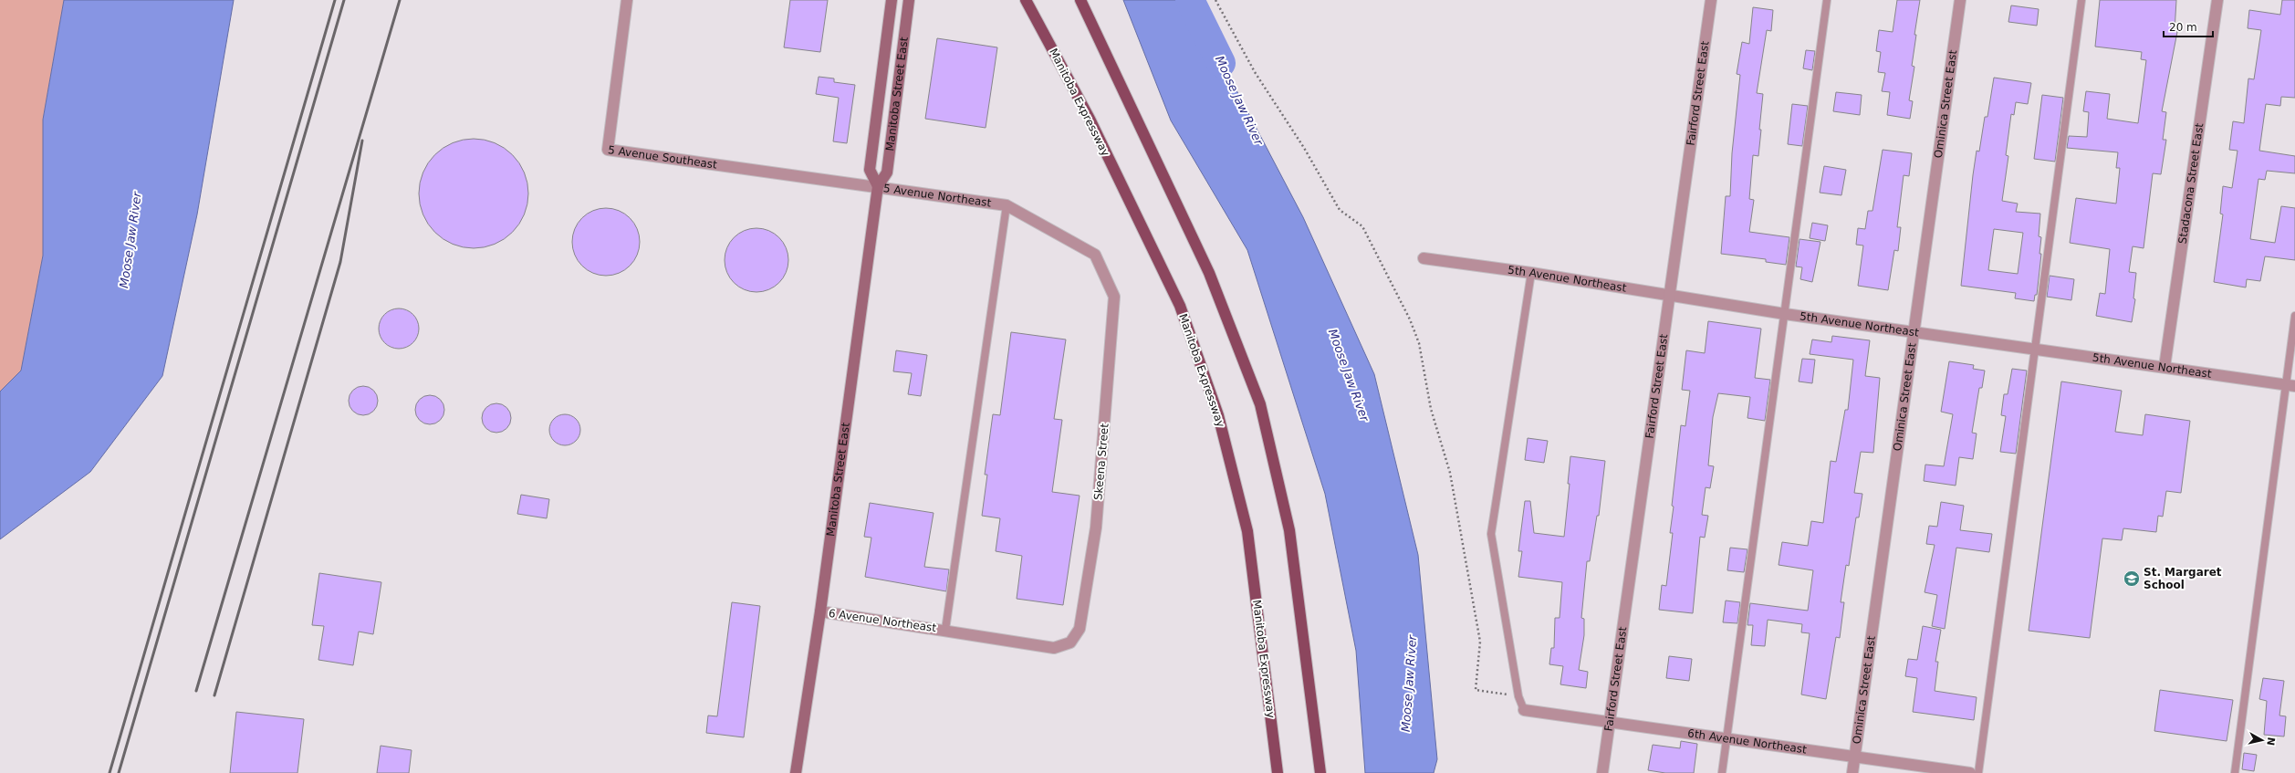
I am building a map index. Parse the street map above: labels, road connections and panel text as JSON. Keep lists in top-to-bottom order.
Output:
{
  "streets": {
    "main road": ["Manitoba Expressway"],
    "street": [
      "Manitoba Street East",
      "Fairford Street East",
      "Ominica Street East",
      "5 Avenue Southeast",
      "Stadacona Street East",
      "5 Avenue Northeast",
      "5th Avenue Northeast",
      "Skeena Street",
      "6 Avenue Northeast",
      "6th Avenue Northeast"
    ]
  },
  "crossings": [
    ["Manitoba Street East", "5 Avenue Southeast"],
    ["Manitoba Street East", "5 Avenue Northeast"],
    ["Manitoba Street East", "6 Avenue Northeast"],
    ["Fairford Street East", "5th Avenue Northeast"],
    ["Fairford Street East", "6th Avenue Northeast"],
    ["Ominica Street East", "5th Avenue Northeast"],
    ["Ominica Street East", "6th Avenue Northeast"],
    ["5 Avenue Southeast", "5 Avenue Northeast"],
    ["Stadacona Street East", "5th Avenue Northeast"],
    ["5 Avenue Northeast", "Skeena Street"],
    ["Skeena Street", "6 Avenue Northeast"]
  ],
  "water": ["Moose Jaw River"],
  "places": {
    "school or university": ["St. Margaret School"]
  },
  "scale_bar": "20 m",
  "north": "right"
}
